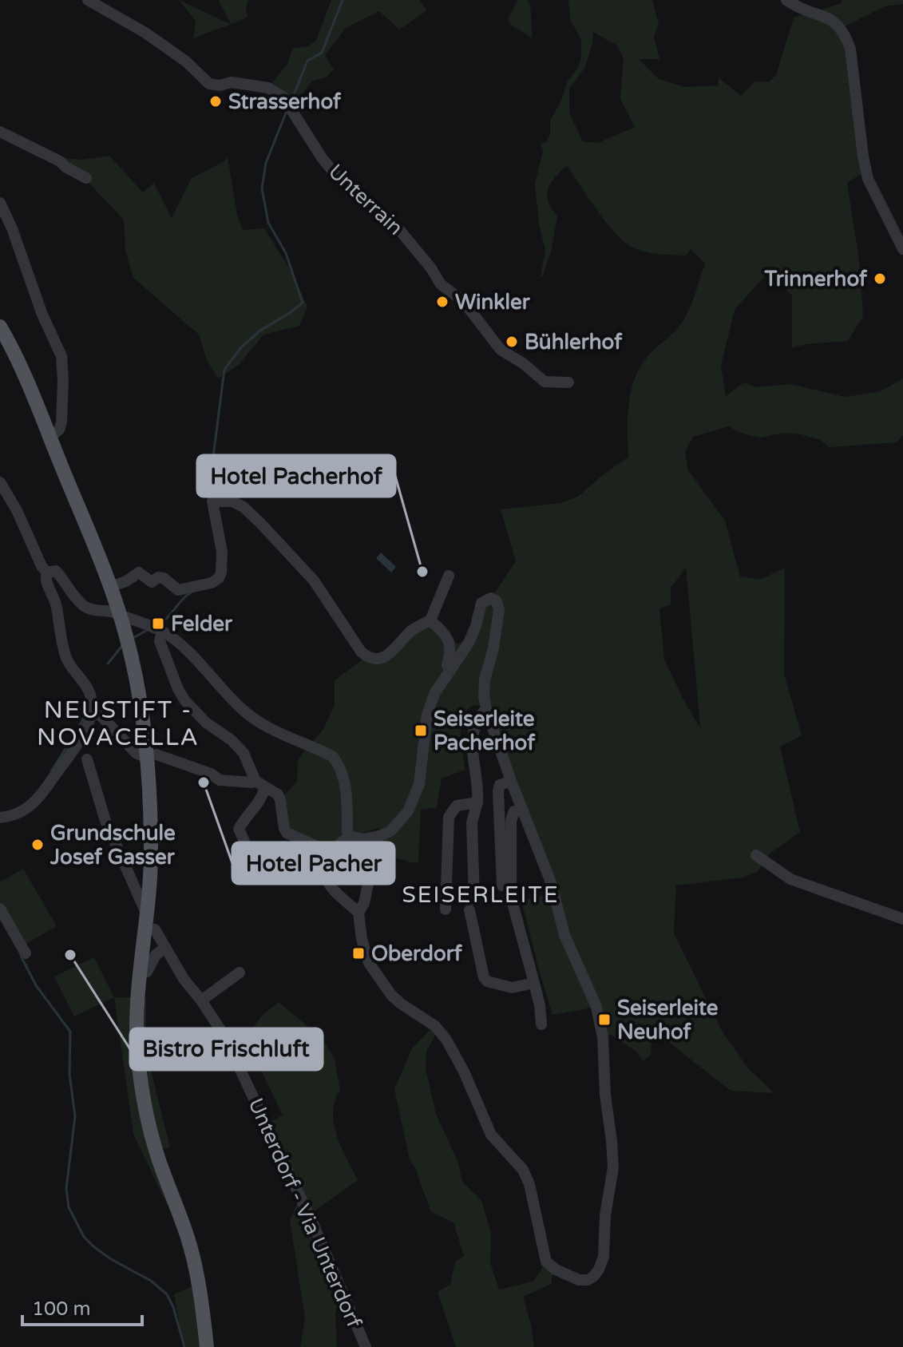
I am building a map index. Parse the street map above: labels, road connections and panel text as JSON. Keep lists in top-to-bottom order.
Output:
{
  "streets": {
    "street": ["Unterrain", "Unterdorf - Via Unterdorf"]
  },
  "districts": ["NEUSTIFT - NOVACELLA", "SEISERLEITE"],
  "places": {
    "other": [
      "Strasserhof",
      "Trinnerhof",
      "Winkler",
      "Bühlerhof",
      "Hotel Pacherhof",
      "Hotel Pacher",
      "Grundschule Josef Gasser",
      "Bistro Frischluft"
    ],
    "transit": [
      "Felder",
      "Seiserleite Pacherhof",
      "Oberdorf",
      "Seiserleite Neuhof"
    ]
  },
  "scale_bar": "100 m"
}
